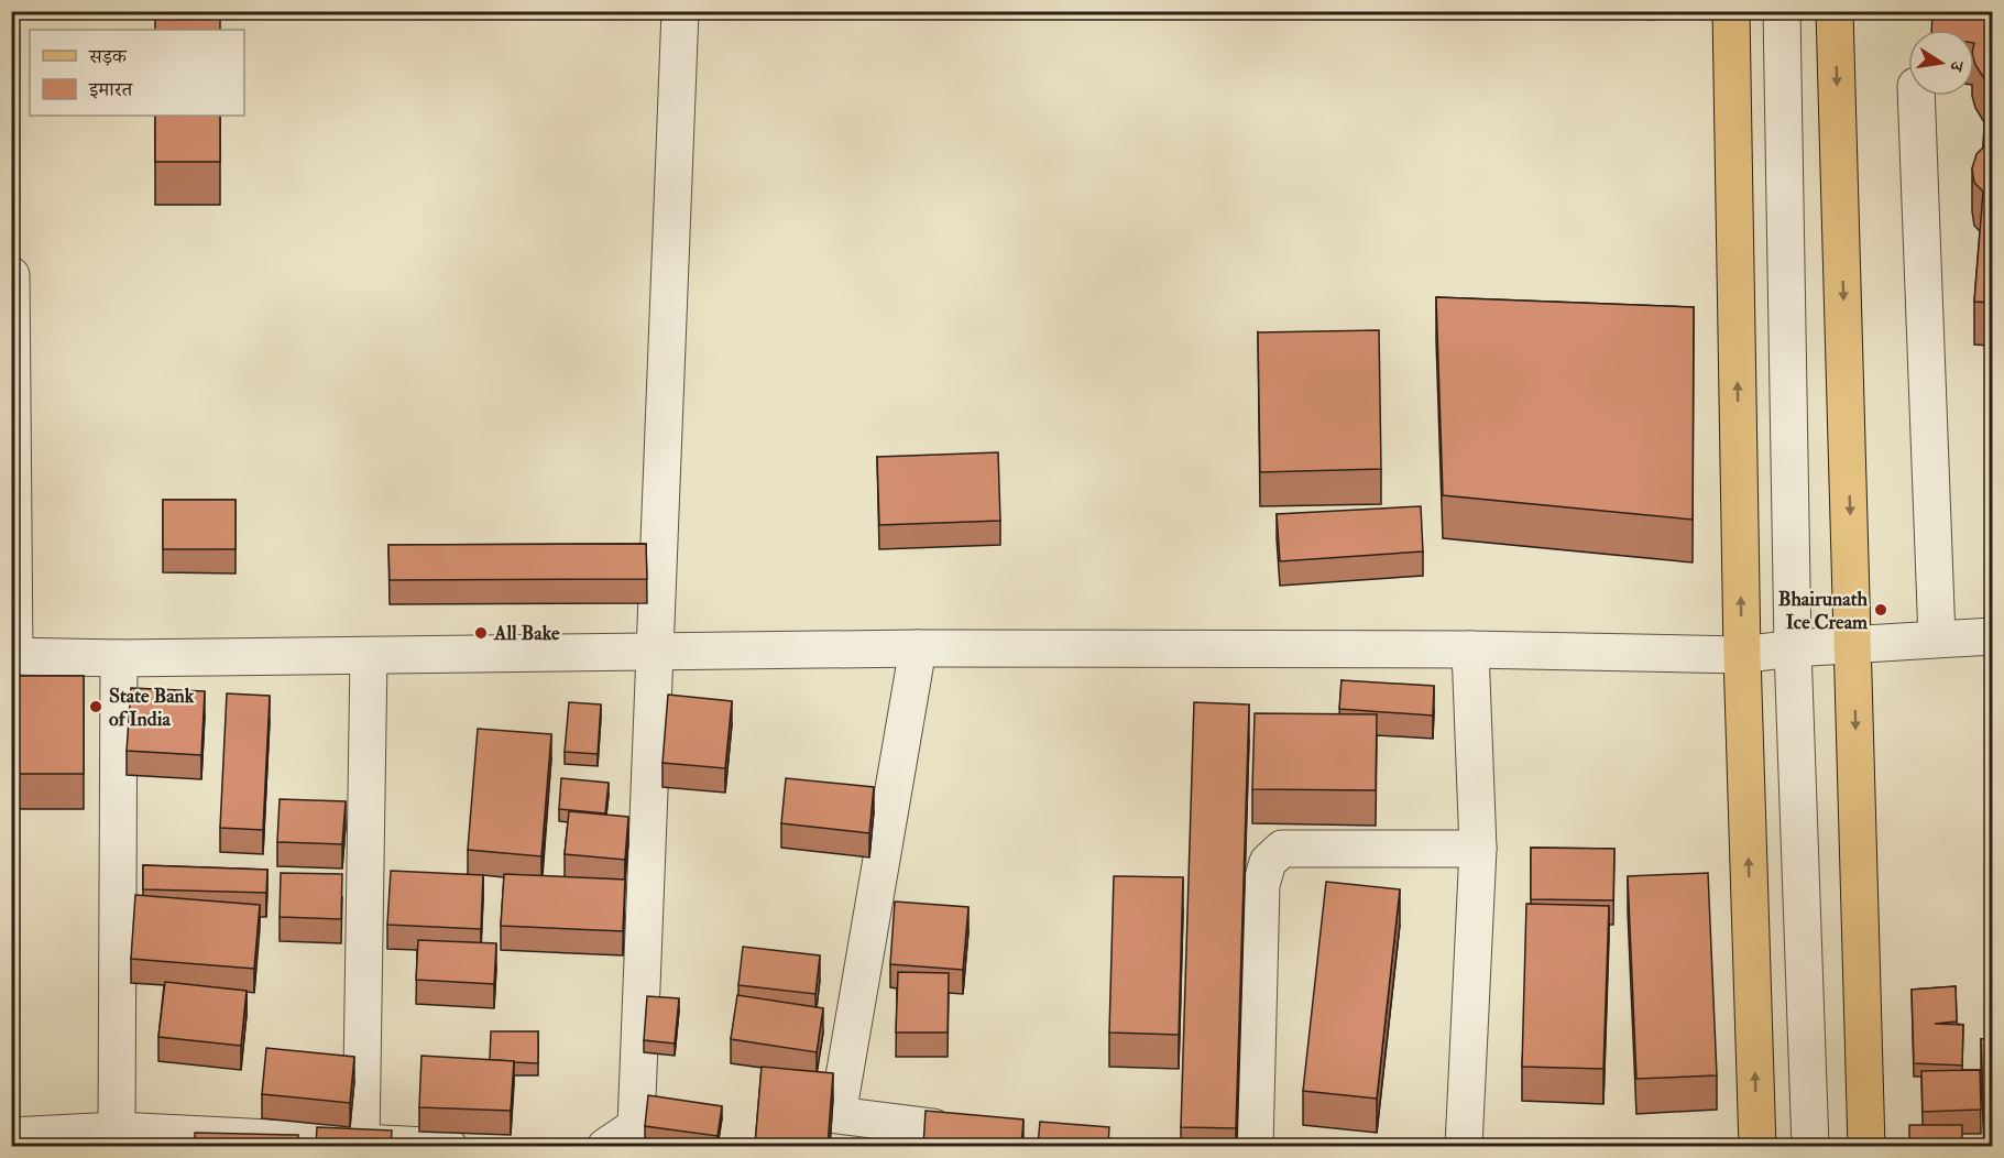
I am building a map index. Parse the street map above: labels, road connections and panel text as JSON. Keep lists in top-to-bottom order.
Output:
{
  "places": ["Bhairunath Ice Cream", "All Bake", "State Bank of India"],
  "legend": ["सड़क", "इमारत"],
  "north": "right"
}
